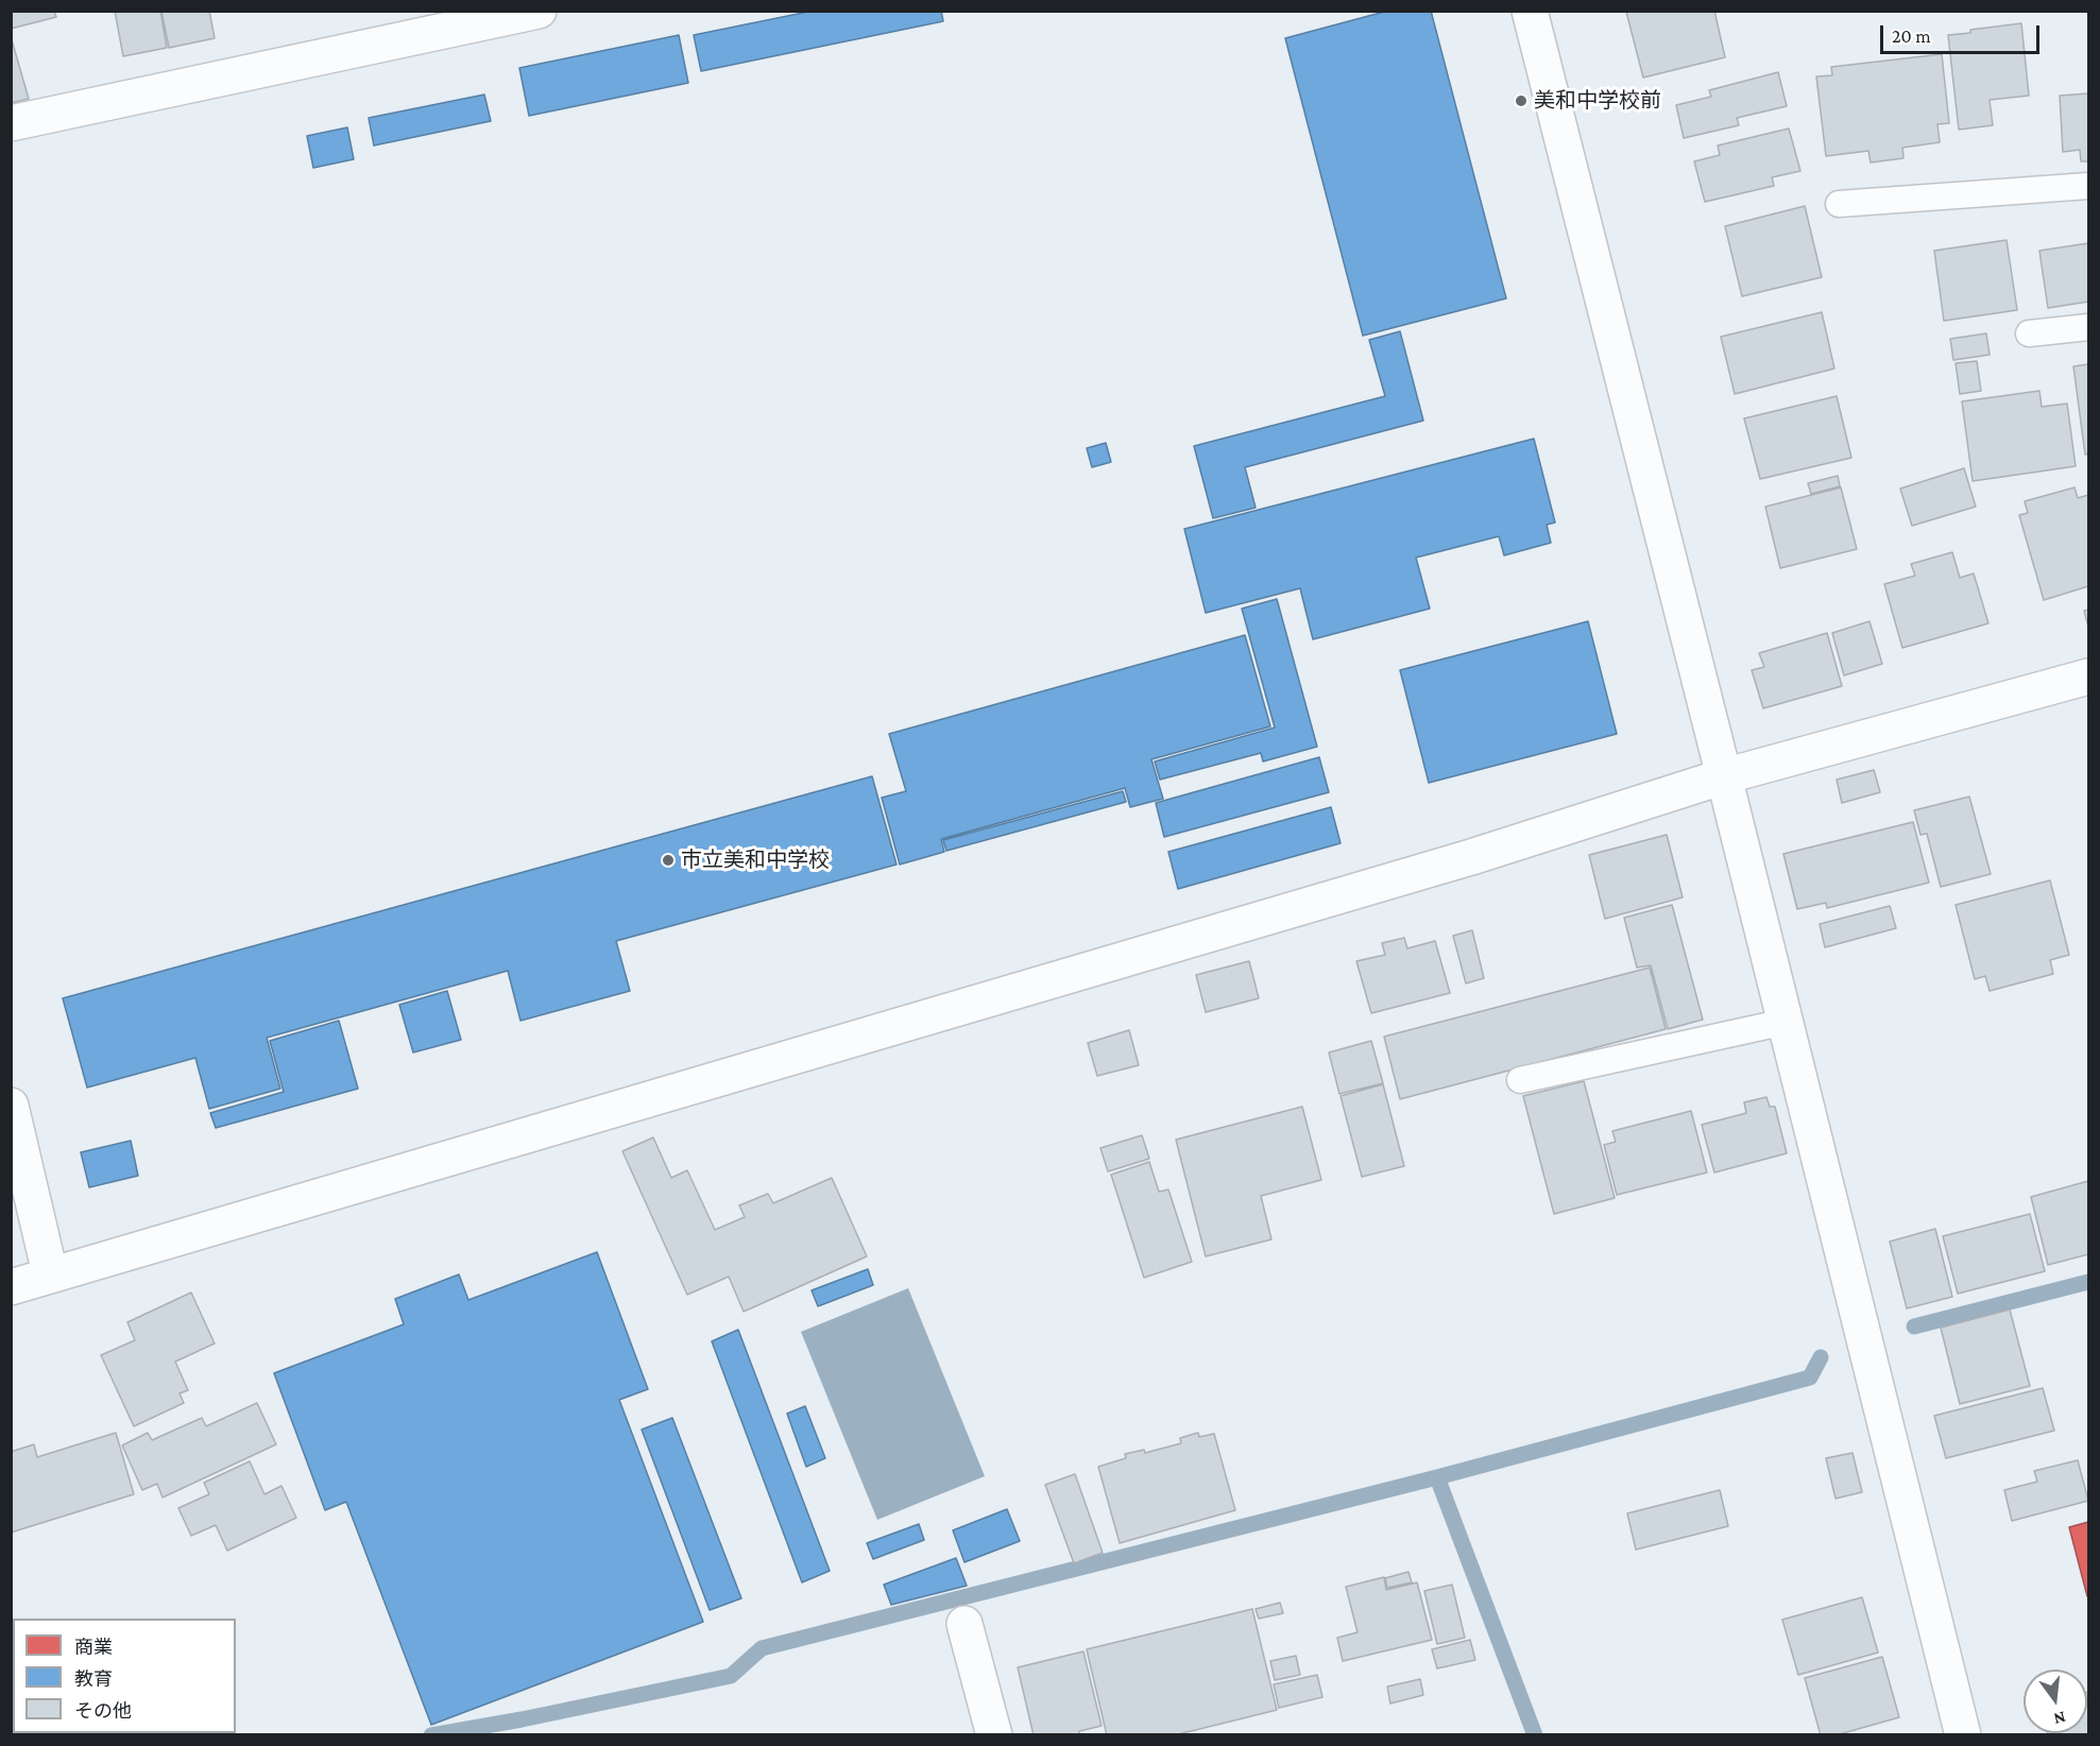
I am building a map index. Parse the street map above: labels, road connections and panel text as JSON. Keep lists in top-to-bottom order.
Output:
{
  "places": ["美和中学校前", "市立美和中学校"],
  "legend": ["商業", "教育", "その他"],
  "scale_bar": "20 m",
  "north": "bottom"
}
